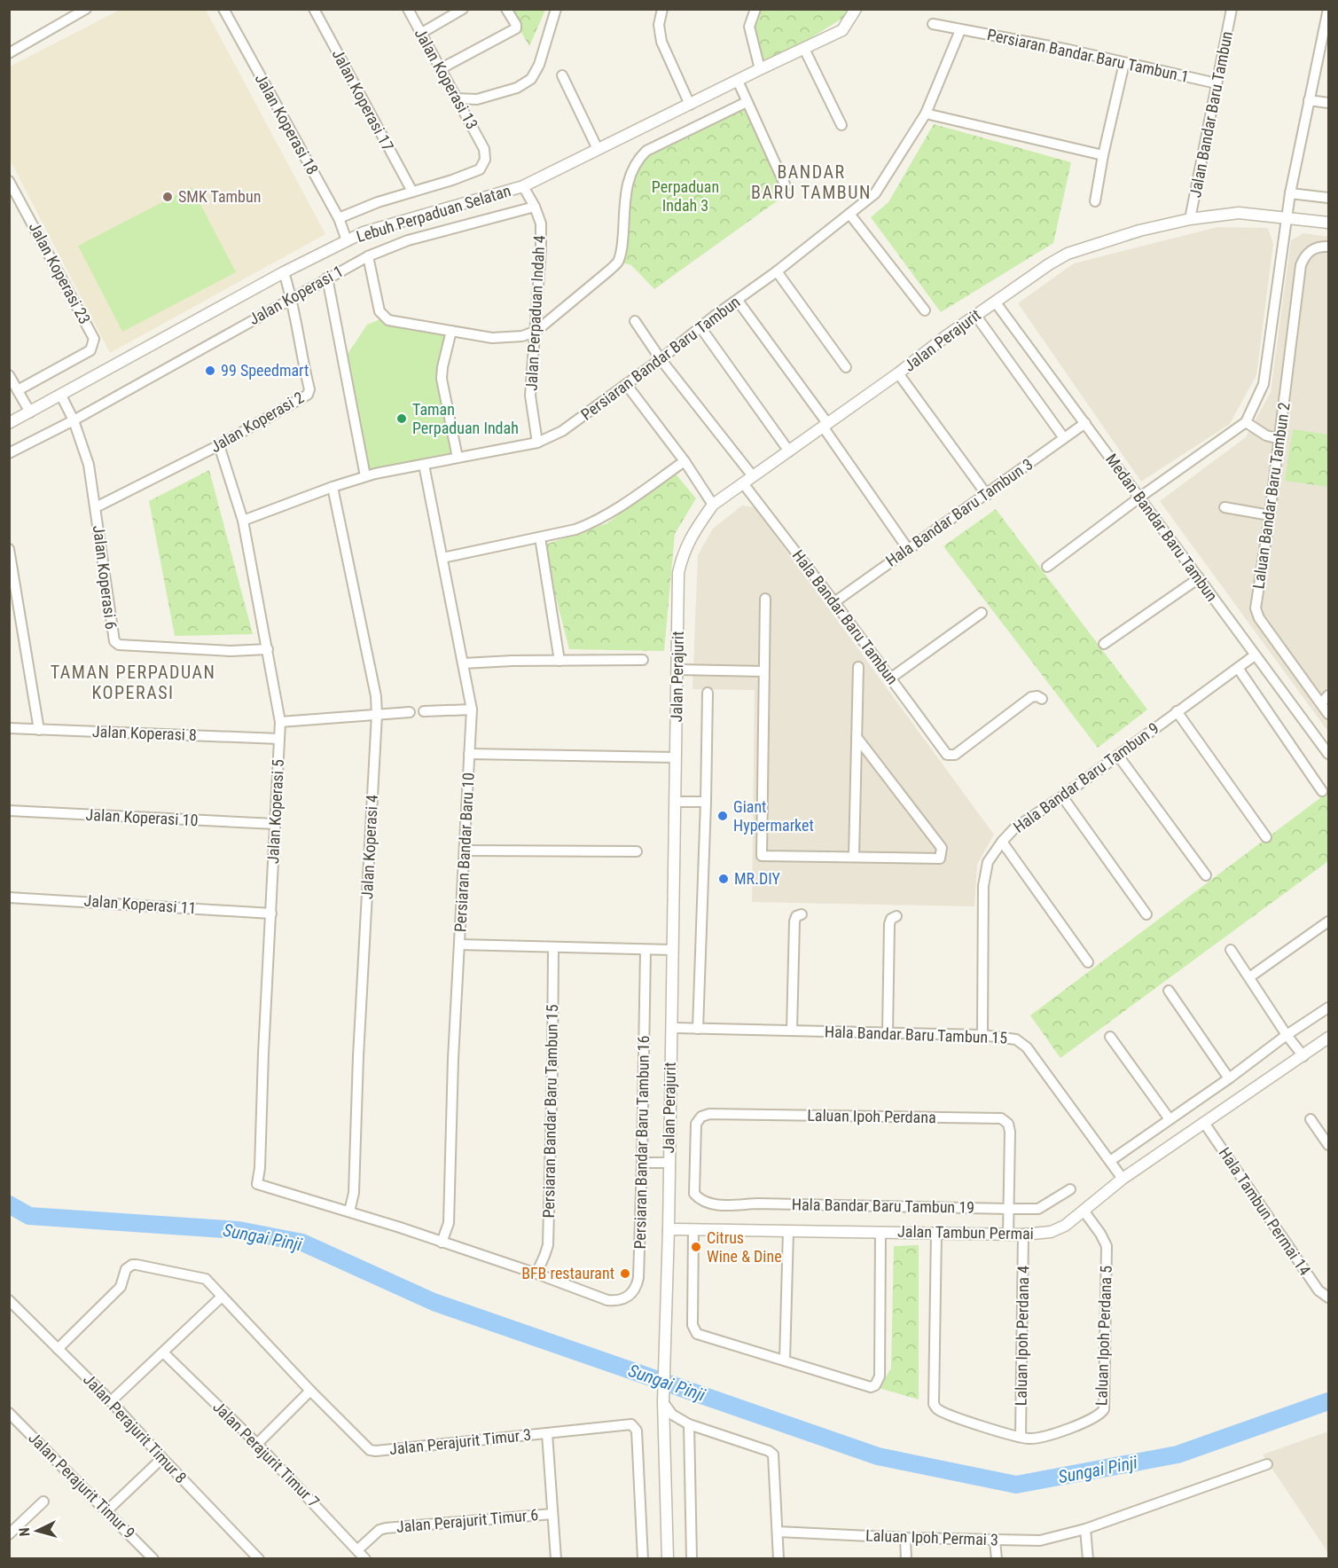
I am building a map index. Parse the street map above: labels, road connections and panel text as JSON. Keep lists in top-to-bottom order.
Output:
{
  "streets": {
    "street": [
      "Persiaran Bandar Baru Tambun 1",
      "Jalan Koperasi 13",
      "Jalan Koperasi 17",
      "Jalan Bandar Baru Tambun",
      "Jalan Koperasi 18",
      "Lebuh Perpaduan Selatan",
      "Jalan Koperasi 23",
      "Jalan Koperasi 1",
      "Jalan Perpaduan Indah 4",
      "Jalan Perajurit",
      "Persiaran Bandar Baru Tambun",
      "Jalan Koperasi 2",
      "Laluan Bandar Baru Tambun 2",
      "Hala Bandar Baru Tambun 3",
      "Medan Bandar Baru Tambun",
      "Jalan Koperasi 6",
      "Hala Bandar Baru Tambun",
      "Jalan Koperasi 8",
      "Hala Bandar Baru Tambun 9",
      "Jalan Koperasi 5",
      "Jalan Koperasi 10",
      "Jalan Koperasi 4",
      "Persiaran Bandar Baru 10",
      "Jalan Koperasi 11",
      "Hala Bandar Baru Tambun 15",
      "Persiaran Bandar Baru Tambun 15",
      "Laluan Ipoh Perdana",
      "Persiaran Bandar Baru Tambun 16",
      "Hala Bandar Baru Tambun 19",
      "Hala Tambun Permai 14",
      "Jalan Tambun Permai",
      "Laluan Ipoh Perdana 4",
      "Laluan Ipoh Perdana 5",
      "Jalan Perajurit Timur 8",
      "Jalan Perajurit Timur 3",
      "Jalan Perajurit Timur 7",
      "Jalan Perajurit Timur 9",
      "Jalan Perajurit Timur 6",
      "Laluan Ipoh Permai 3"
    ]
  },
  "crossings": [
    ["Persiaran Bandar Baru Tambun 1", "Jalan Bandar Baru Tambun"],
    ["Persiaran Bandar Baru Tambun 1", "Persiaran Bandar Baru Tambun"],
    ["Jalan Koperasi 13", "Jalan Koperasi 17"],
    ["Jalan Bandar Baru Tambun", "Jalan Perajurit"],
    ["Jalan Koperasi 18", "Lebuh Perpaduan Selatan"],
    ["Lebuh Perpaduan Selatan", "Jalan Perpaduan Indah 4"],
    ["Lebuh Perpaduan Selatan", "Jalan Koperasi 2"],
    ["Lebuh Perpaduan Selatan", "Jalan Koperasi 6"],
    ["Jalan Koperasi 1", "Jalan Perpaduan Indah 4"],
    ["Jalan Koperasi 1", "Jalan Koperasi 2"],
    ["Jalan Koperasi 1", "Jalan Koperasi 6"],
    ["Jalan Perpaduan Indah 4", "Persiaran Bandar Baru Tambun"],
    ["Jalan Perajurit", "Medan Bandar Baru Tambun"],
    ["Jalan Perajurit", "Hala Bandar Baru Tambun"],
    ["Jalan Perajurit", "Hala Bandar Baru Tambun 15"],
    ["Jalan Perajurit", "Jalan Tambun Permai"],
    ["Persiaran Bandar Baru Tambun", "Jalan Koperasi 5"],
    ["Persiaran Bandar Baru Tambun", "Jalan Koperasi 4"],
    ["Persiaran Bandar Baru Tambun", "Persiaran Bandar Baru 10"],
    ["Jalan Koperasi 2", "Jalan Koperasi 6"],
    ["Jalan Koperasi 2", "Jalan Koperasi 5"],
    ["Hala Bandar Baru Tambun 3", "Medan Bandar Baru Tambun"],
    ["Hala Bandar Baru Tambun 3", "Hala Bandar Baru Tambun"],
    ["Medan Bandar Baru Tambun", "Hala Bandar Baru Tambun 9"],
    ["Jalan Koperasi 6", "Jalan Koperasi 5"],
    ["Jalan Koperasi 8", "Jalan Koperasi 5"],
    ["Hala Bandar Baru Tambun 9", "Hala Bandar Baru Tambun 15"],
    ["Jalan Koperasi 5", "Jalan Koperasi 10"],
    ["Jalan Koperasi 5", "Jalan Koperasi 4"],
    ["Jalan Koperasi 5", "Jalan Koperasi 11"],
    ["Hala Bandar Baru Tambun 15", "Jalan Tambun Permai"],
    ["Persiaran Bandar Baru Tambun 15", "Persiaran Bandar Baru Tambun 16"],
    ["Laluan Ipoh Perdana", "Hala Bandar Baru Tambun 19"],
    ["Laluan Ipoh Perdana", "Jalan Tambun Permai"],
    ["Hala Tambun Permai 14", "Jalan Tambun Permai"],
    ["Jalan Tambun Permai", "Laluan Ipoh Perdana 4"],
    ["Jalan Tambun Permai", "Laluan Ipoh Perdana 5"],
    ["Laluan Ipoh Perdana 4", "Laluan Ipoh Perdana 5"],
    ["Jalan Perajurit Timur 8", "Jalan Perajurit Timur 3"],
    ["Jalan Perajurit Timur 7", "Jalan Perajurit Timur 6"]
  ],
  "districts": ["BANDAR BARU TAMBUN", "TAMAN PERPADUAN KOPERASI"],
  "water": ["Sungai Pinji"],
  "parks": ["Perpaduan Indah 3"],
  "places": [
    "SMK Tambun",
    "99 Speedmart",
    "Taman Perpaduan Indah",
    "Giant Hypermarket",
    "MR.DIY",
    "Citrus Wine & Dine",
    "BFB restaurant"
  ],
  "north": "left"
}
